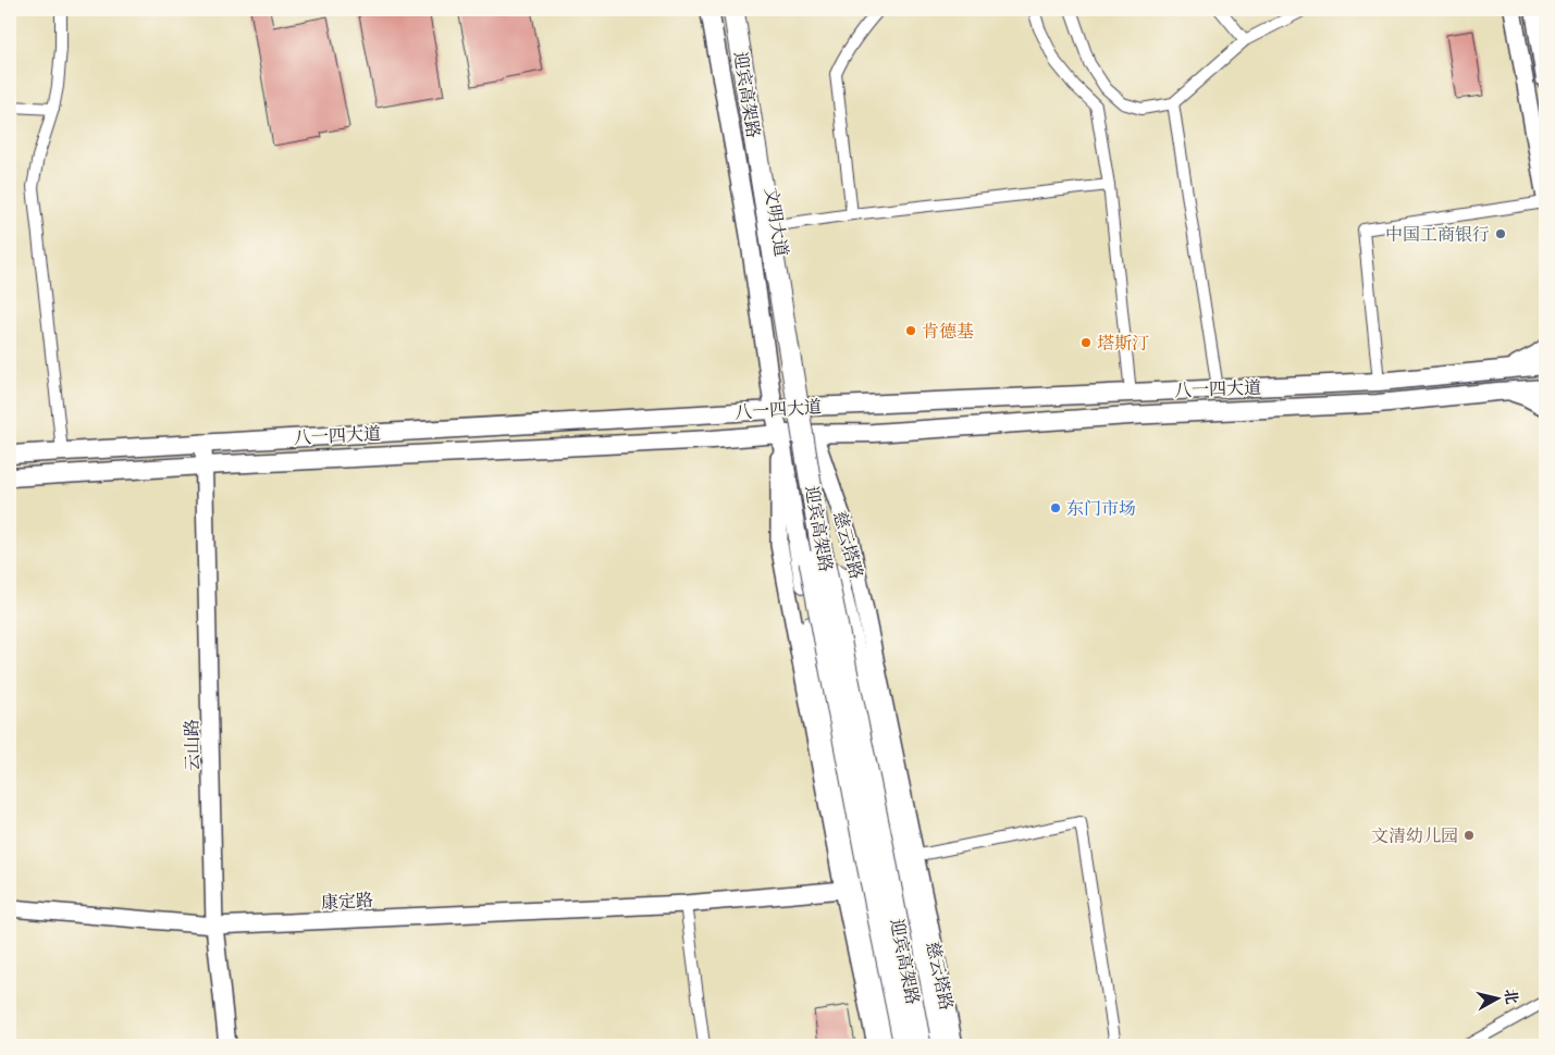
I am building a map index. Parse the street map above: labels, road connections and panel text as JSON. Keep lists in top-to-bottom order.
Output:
{
  "streets": {
    "highway": ["迎宾高架路"],
    "main road": ["文明大道", "八一四大道", "慈云塔路"],
    "street": ["云山路", "康定路"]
  },
  "crossings": [
    ["文明大道", "八一四大道"],
    ["文明大道", "慈云塔路"],
    ["八一四大道", "慈云塔路"],
    ["八一四大道", "云山路"],
    ["云山路", "康定路"]
  ],
  "places": [
    "中国工商银行",
    "肯德基",
    "塔斯汀",
    "东门市场",
    "文清幼儿园"
  ],
  "north": "right"
}
